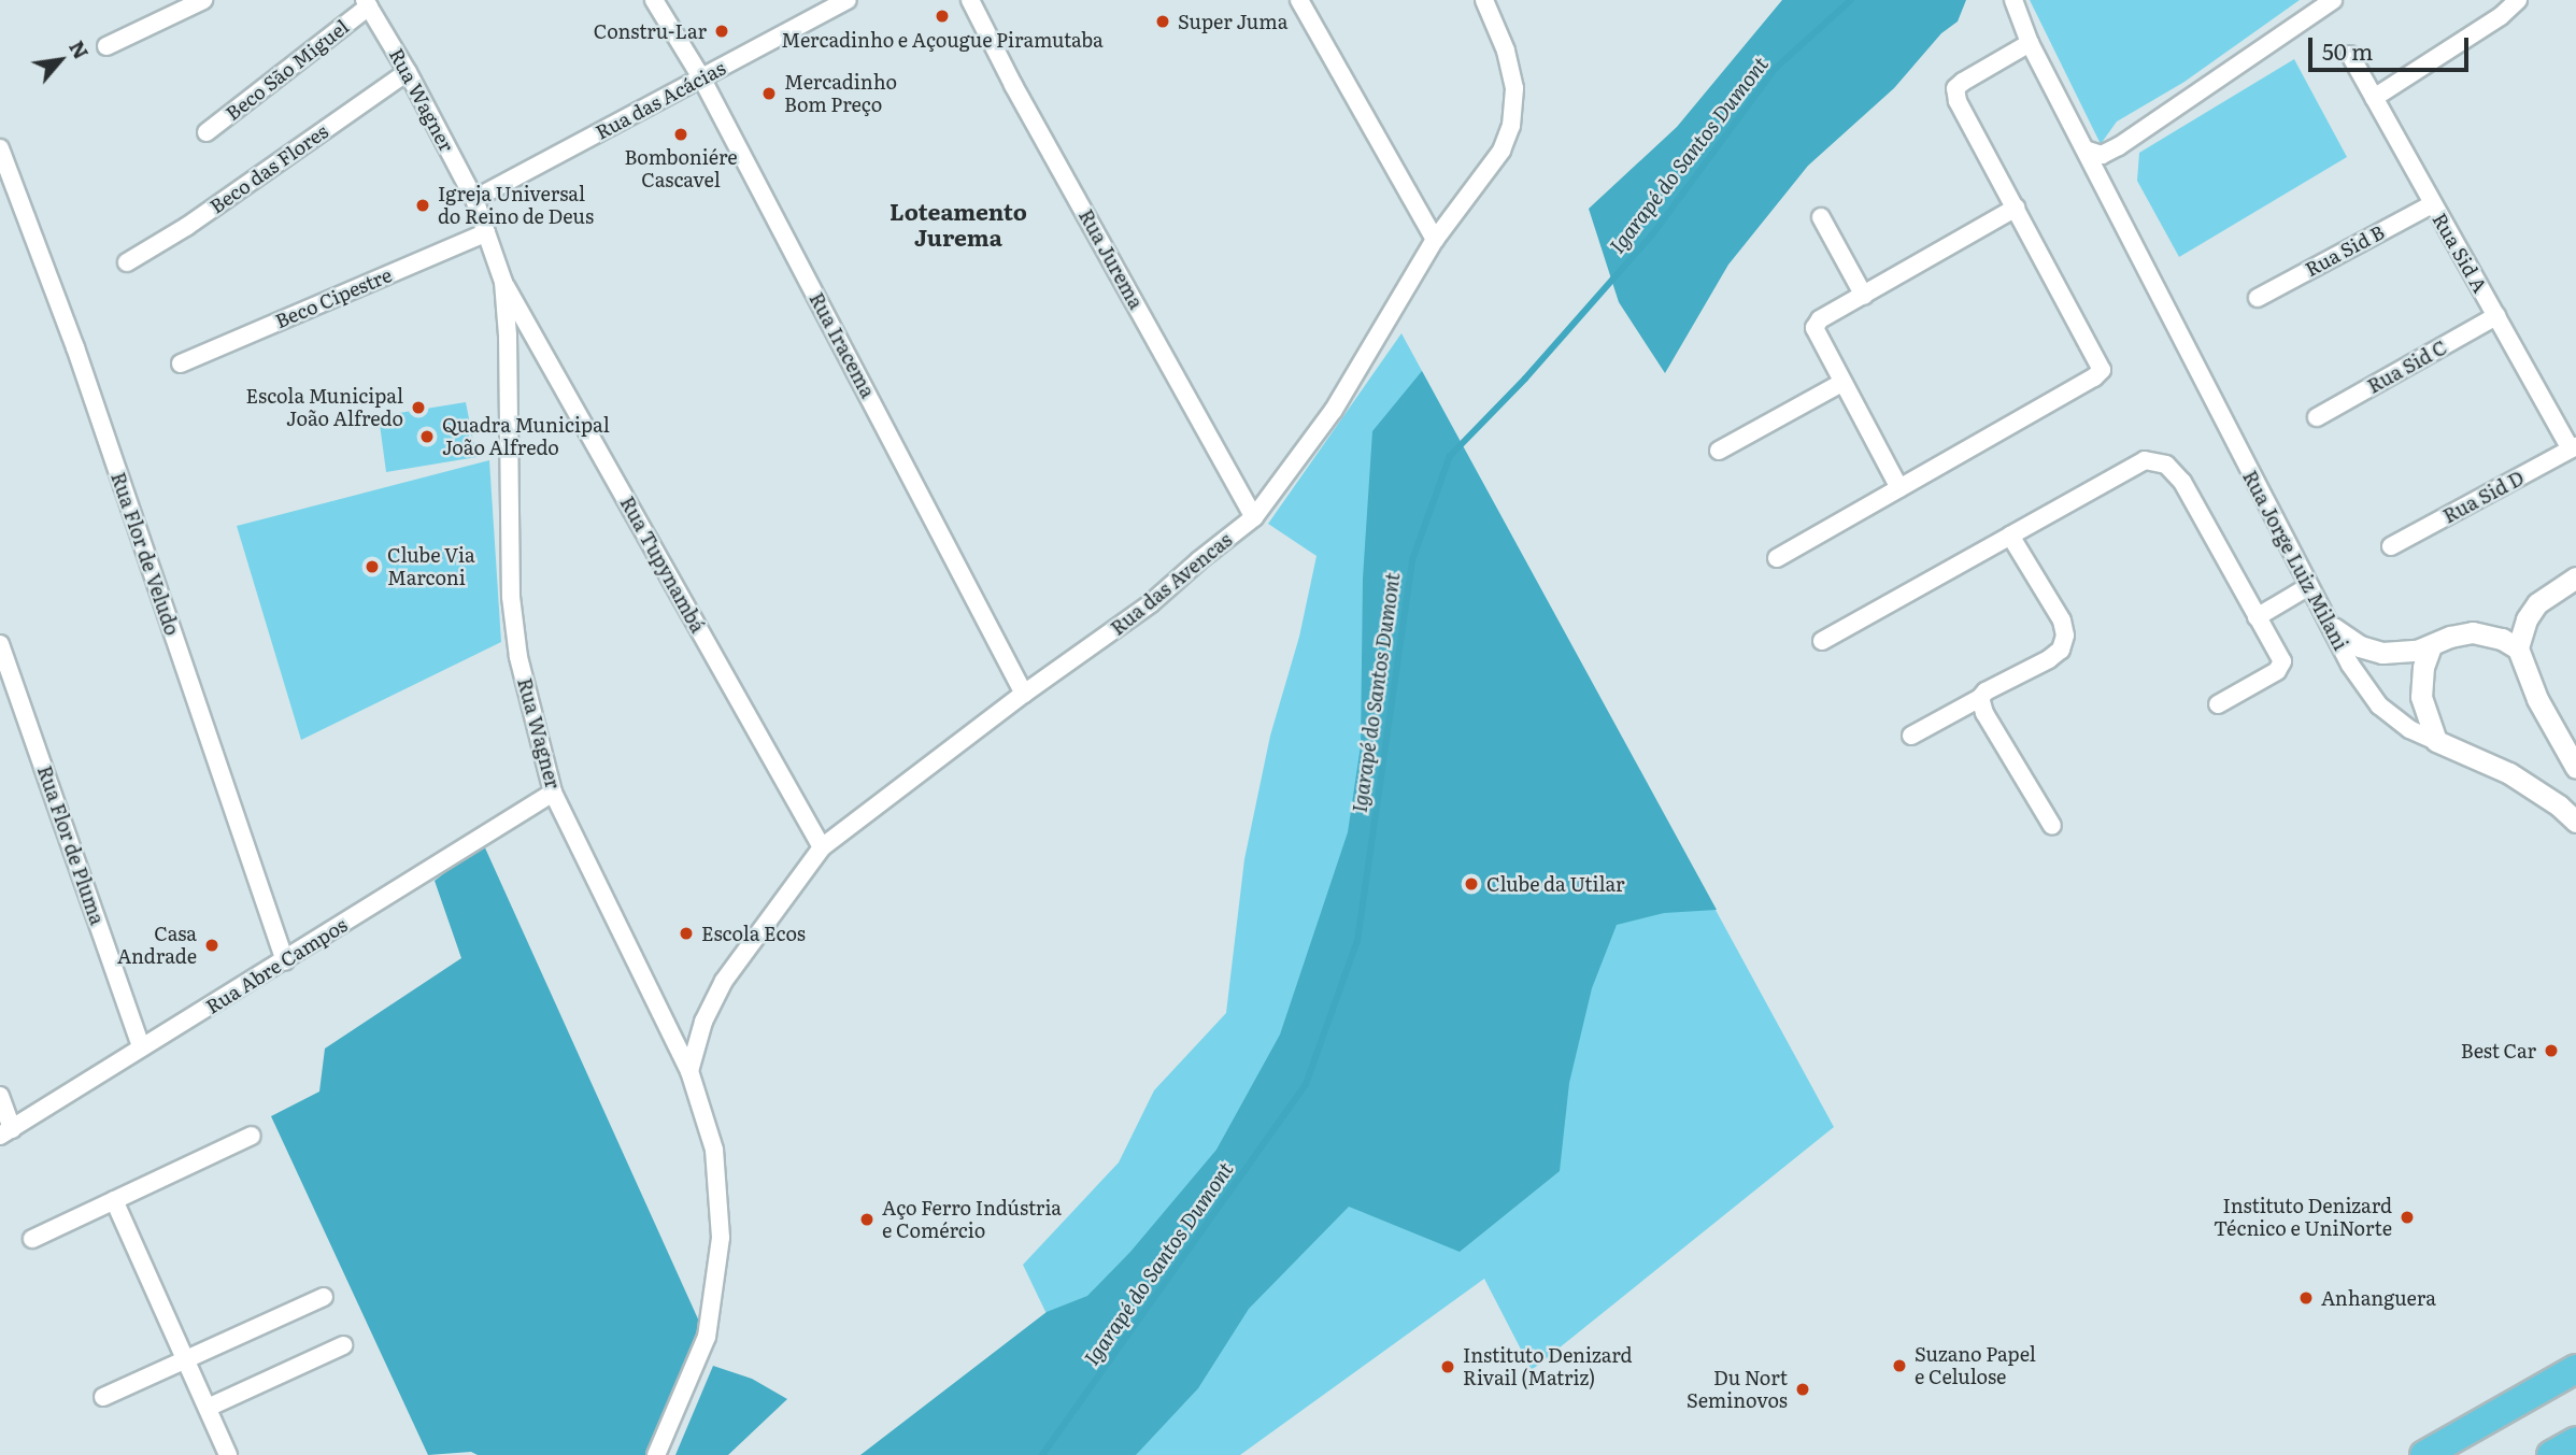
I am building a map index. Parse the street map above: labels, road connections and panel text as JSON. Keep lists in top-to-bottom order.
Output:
{
  "streets": {
    "street": [
      "Beco São Miguel",
      "Rua Wagner",
      "Rua das Acácias",
      "Beco das Flores",
      "Rua Sid B",
      "Rua Sid A",
      "Rua Jurema",
      "Beco Cipestre",
      "Rua Iracema",
      "Rua Sid C",
      "Rua Sid D",
      "Rua Flor de Veludo",
      "Rua Jorge Luiz Milani",
      "Rua Tupynambá",
      "Rua das Avencas",
      "Rua Flor de Pluma",
      "Rua Abre Campos"
    ]
  },
  "crossings": [
    ["Beco São Miguel", "Rua Wagner"],
    ["Rua Wagner", "Rua das Acácias"],
    ["Rua Wagner", "Beco das Flores"],
    ["Rua Wagner", "Beco Cipestre"],
    ["Rua Wagner", "Rua Tupynambá"],
    ["Rua Wagner", "Rua das Avencas"],
    ["Rua Wagner", "Rua Abre Campos"],
    ["Rua das Acácias", "Rua Iracema"],
    ["Rua Sid B", "Rua Sid A"],
    ["Rua Sid A", "Rua Sid C"],
    ["Rua Sid A", "Rua Sid D"],
    ["Rua Jurema", "Rua das Avencas"],
    ["Rua Iracema", "Rua das Avencas"],
    ["Rua Flor de Veludo", "Rua Abre Campos"],
    ["Rua Tupynambá", "Rua das Avencas"],
    ["Rua Flor de Pluma", "Rua Abre Campos"]
  ],
  "districts": ["Loteamento Jurema"],
  "water": ["Igarapé do Santos Dumont"],
  "places": [
    "Mercadinho e Açougue Piramutaba",
    "Super Juma",
    "Constru-Lar",
    "Mercadinho Bom Preço",
    "Bomboniére Cascavel",
    "Igreja Universal do Reino de Deus",
    "Escola Municipal João Alfredo",
    "Quadra Municipal João Alfredo",
    "Clube Via Marconi",
    "Clube da Utilar",
    "Escola Ecos",
    "Casa Andrade",
    "Best Car",
    "Instituto Denizard Técnico e UniNorte",
    "Aço Ferro Indústria e Comércio",
    "Anhanguera",
    "Suzano Papel e Celulose",
    "Instituto Denizard Rivail (Matriz)",
    "Du Nort Seminovos"
  ],
  "scale_bar": "50 m",
  "north": "top right"
}
